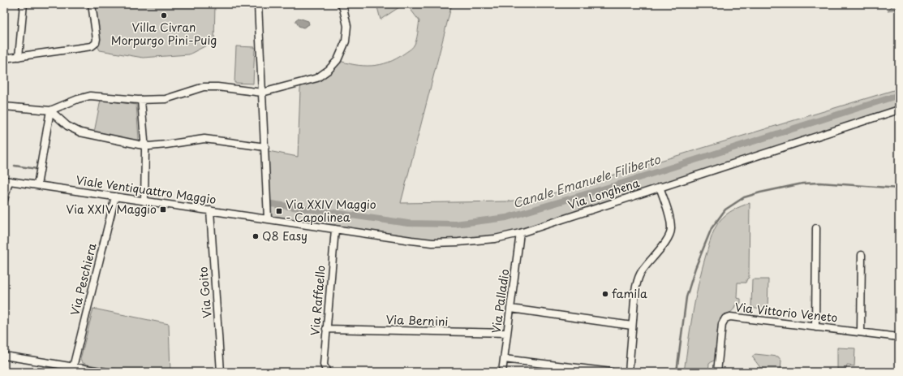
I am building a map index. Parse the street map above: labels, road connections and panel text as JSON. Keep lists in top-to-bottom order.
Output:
{
  "streets": {
    "street": [
      "Viale Ventiquattro Maggio",
      "Via Longhena",
      "Via Peschiera",
      "Via Goito",
      "Via Raffaello",
      "Via Palladio",
      "Via Vittorio Veneto",
      "Via Bernini"
    ]
  },
  "crossings": [
    ["Viale Ventiquattro Maggio", "Via Longhena"],
    ["Viale Ventiquattro Maggio", "Via Peschiera"],
    ["Viale Ventiquattro Maggio", "Via Goito"],
    ["Via Longhena", "Via Raffaello"],
    ["Via Longhena", "Via Palladio"],
    ["Via Raffaello", "Via Bernini"],
    ["Via Palladio", "Via Bernini"]
  ],
  "water": ["Canale Emanuele Filiberto"],
  "places": {
    "other": ["Villa Civran Morpurgo Pini-Puig", "Q8 Easy", "famila"],
    "transit": ["Via XXIV Maggio", "Via XXIV Maggio - Capolinea"]
  }
}
